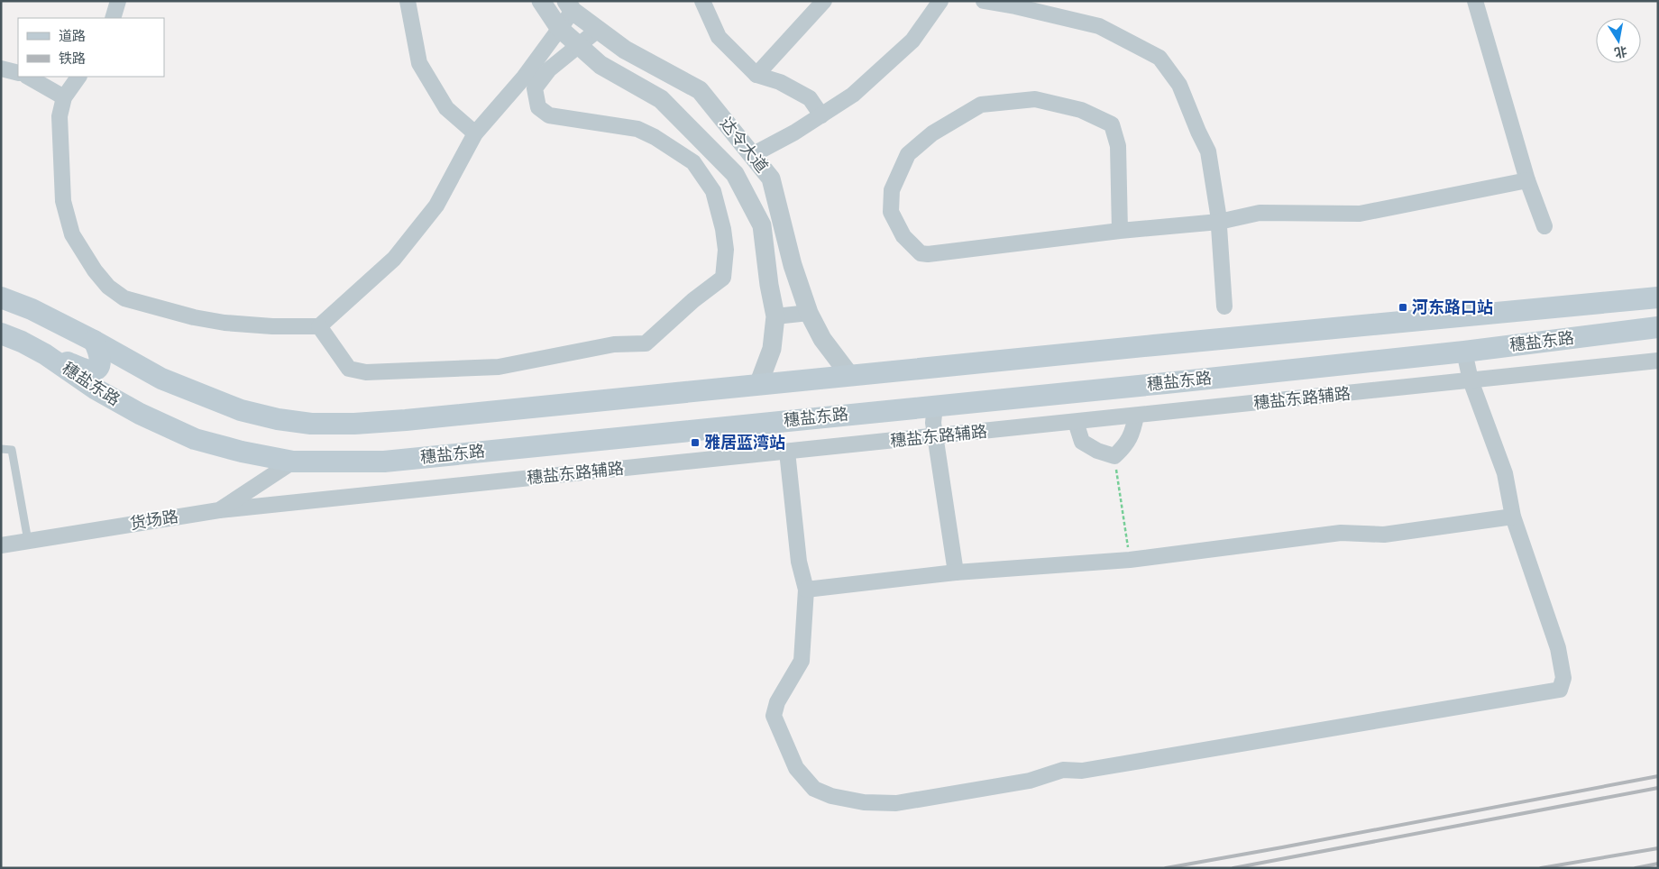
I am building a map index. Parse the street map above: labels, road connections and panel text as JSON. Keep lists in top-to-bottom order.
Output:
{
  "streets": {
    "main road": ["穗盐东路"],
    "street": ["达令大道", "穗盐东路辅路", "货场路"]
  },
  "crossings": [
    ["达令大道", "穗盐东路"],
    ["穗盐东路", "货场路"],
    ["穗盐东路辅路", "货场路"]
  ],
  "places": {
    "transit": ["河东路口站", "雅居蓝湾站"]
  },
  "legend": ["道路", "铁路"],
  "north": "bottom"
}
